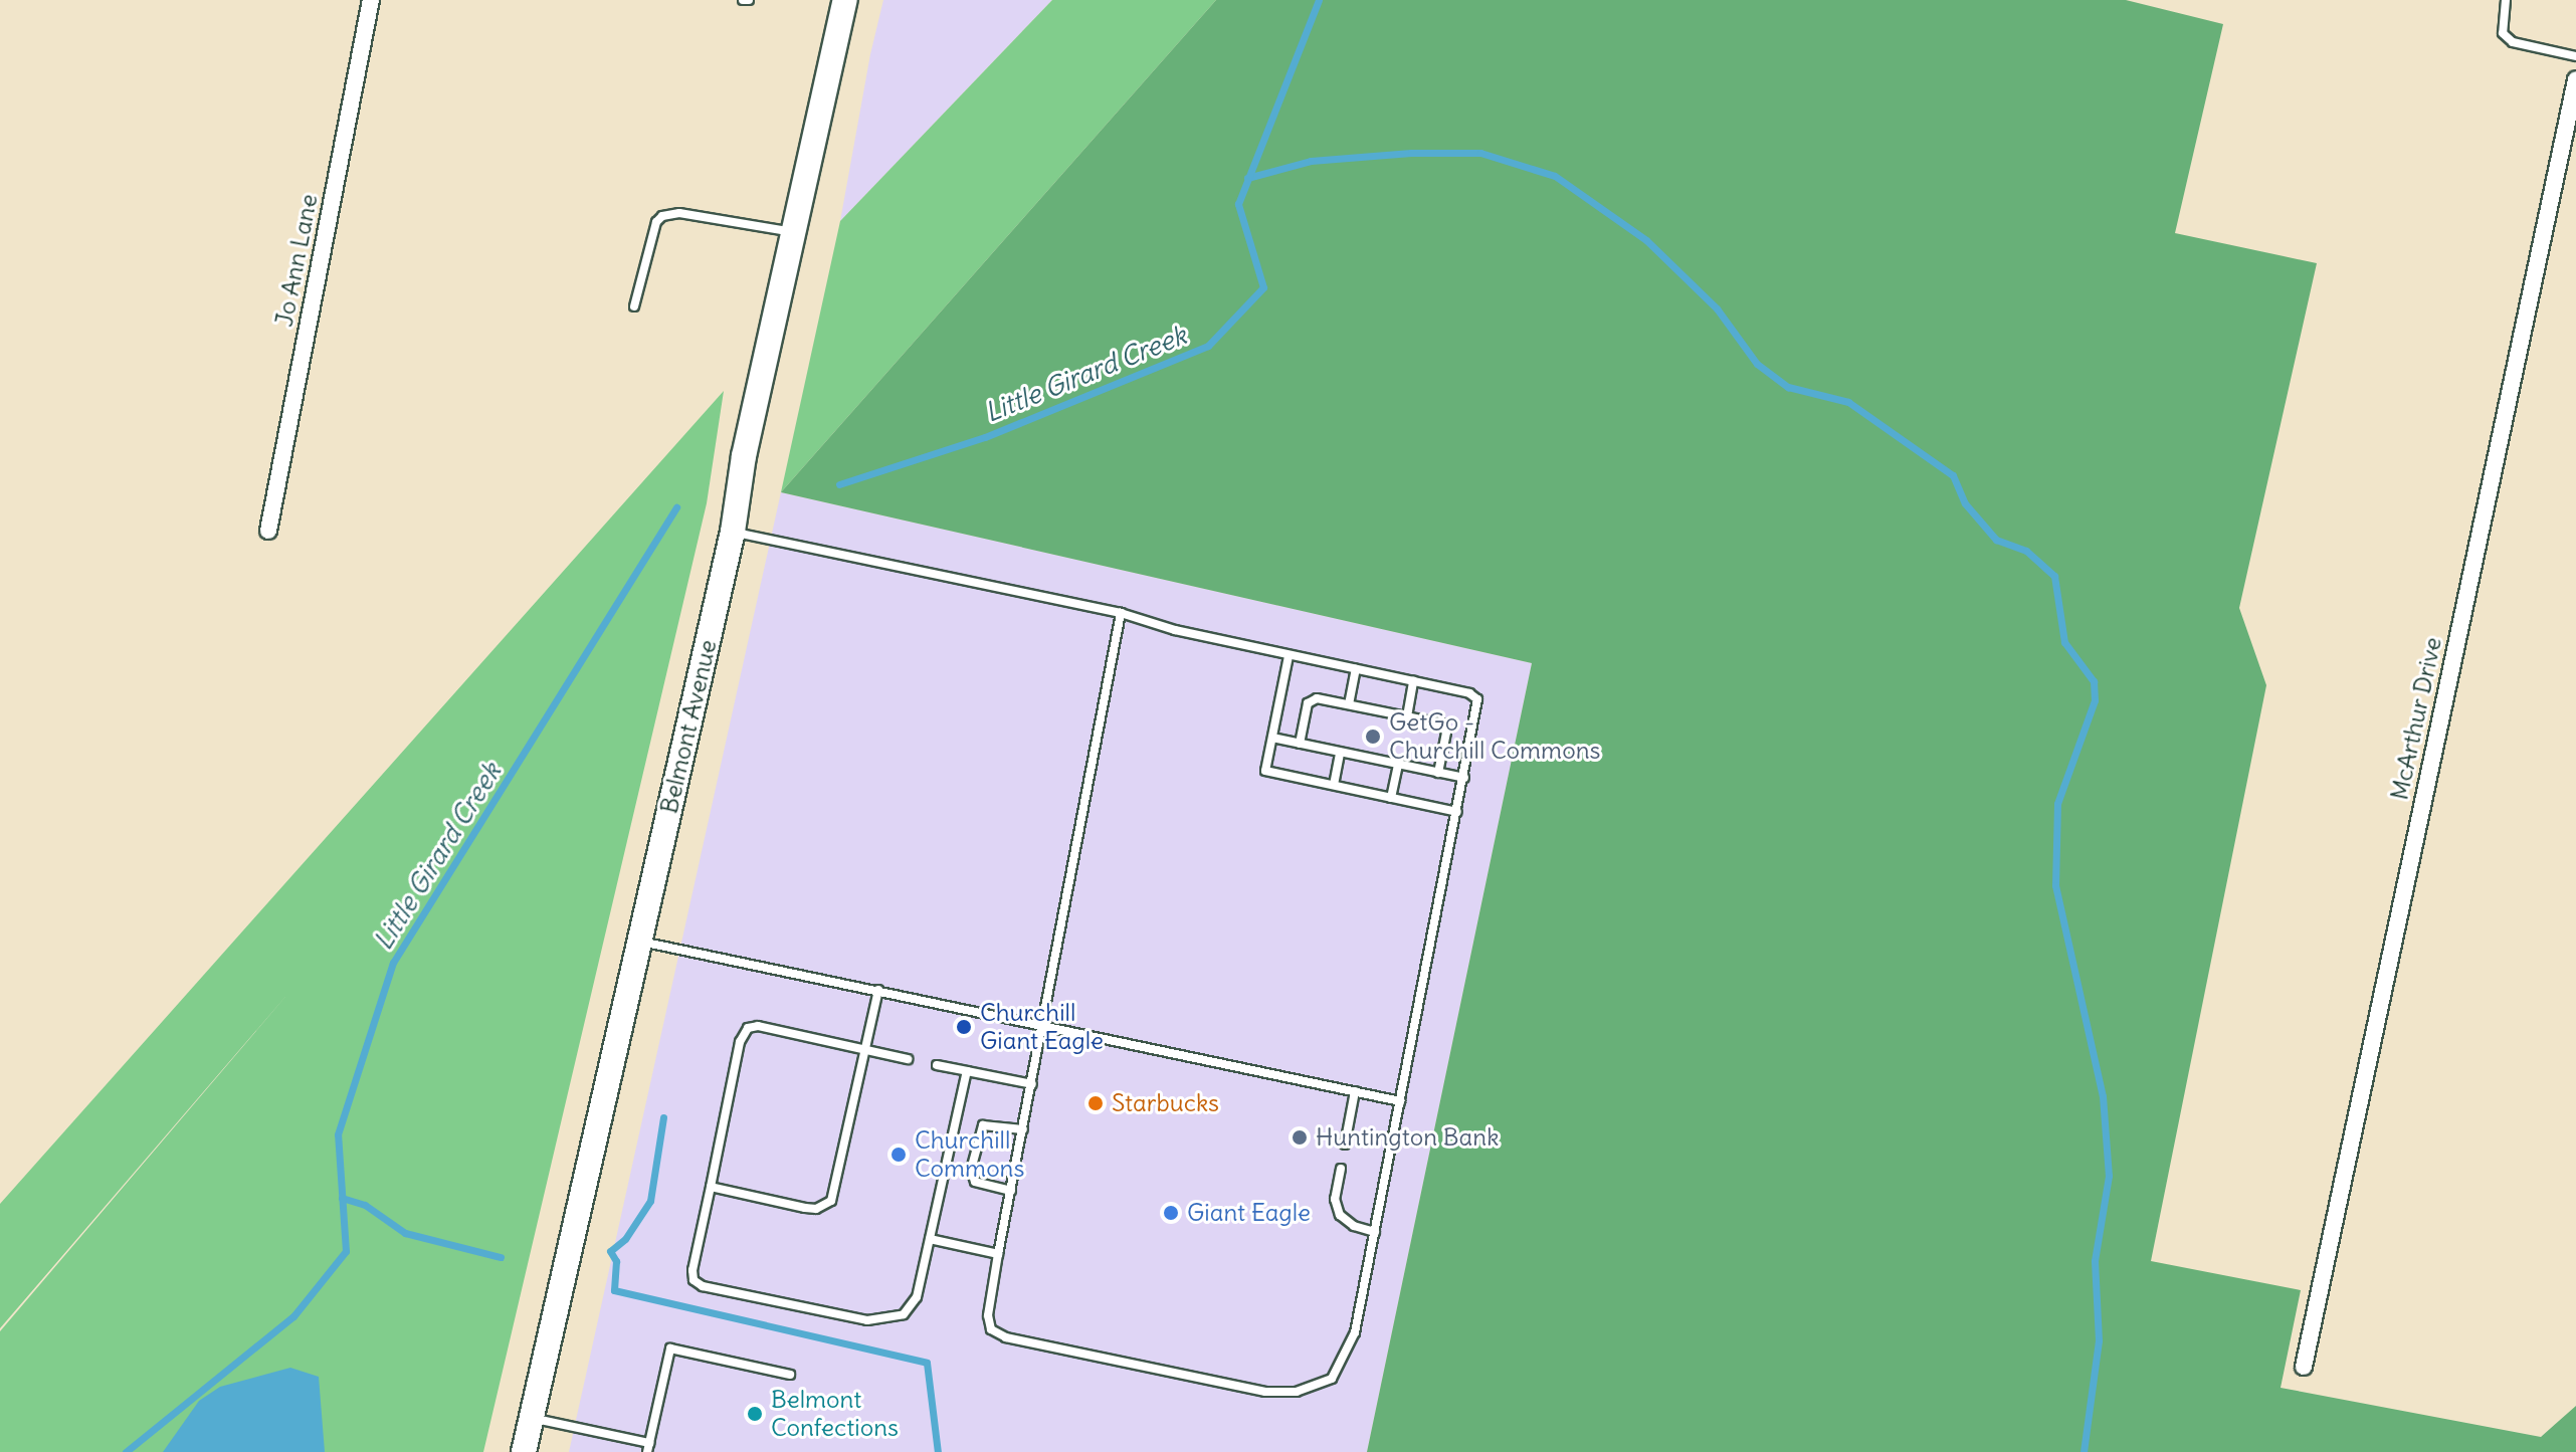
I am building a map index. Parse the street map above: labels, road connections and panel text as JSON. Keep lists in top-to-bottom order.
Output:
{
  "streets": {
    "main road": ["Belmont Avenue"],
    "street": ["Jo Ann Lane", "McArthur Drive"]
  },
  "water": ["Little Girard Creek"],
  "places": [
    "GetGo - Churchill Commons",
    "Churchill Giant Eagle",
    "Starbucks",
    "Huntington Bank",
    "Churchill Commons",
    "Giant Eagle",
    "Belmont Confections"
  ]
}
